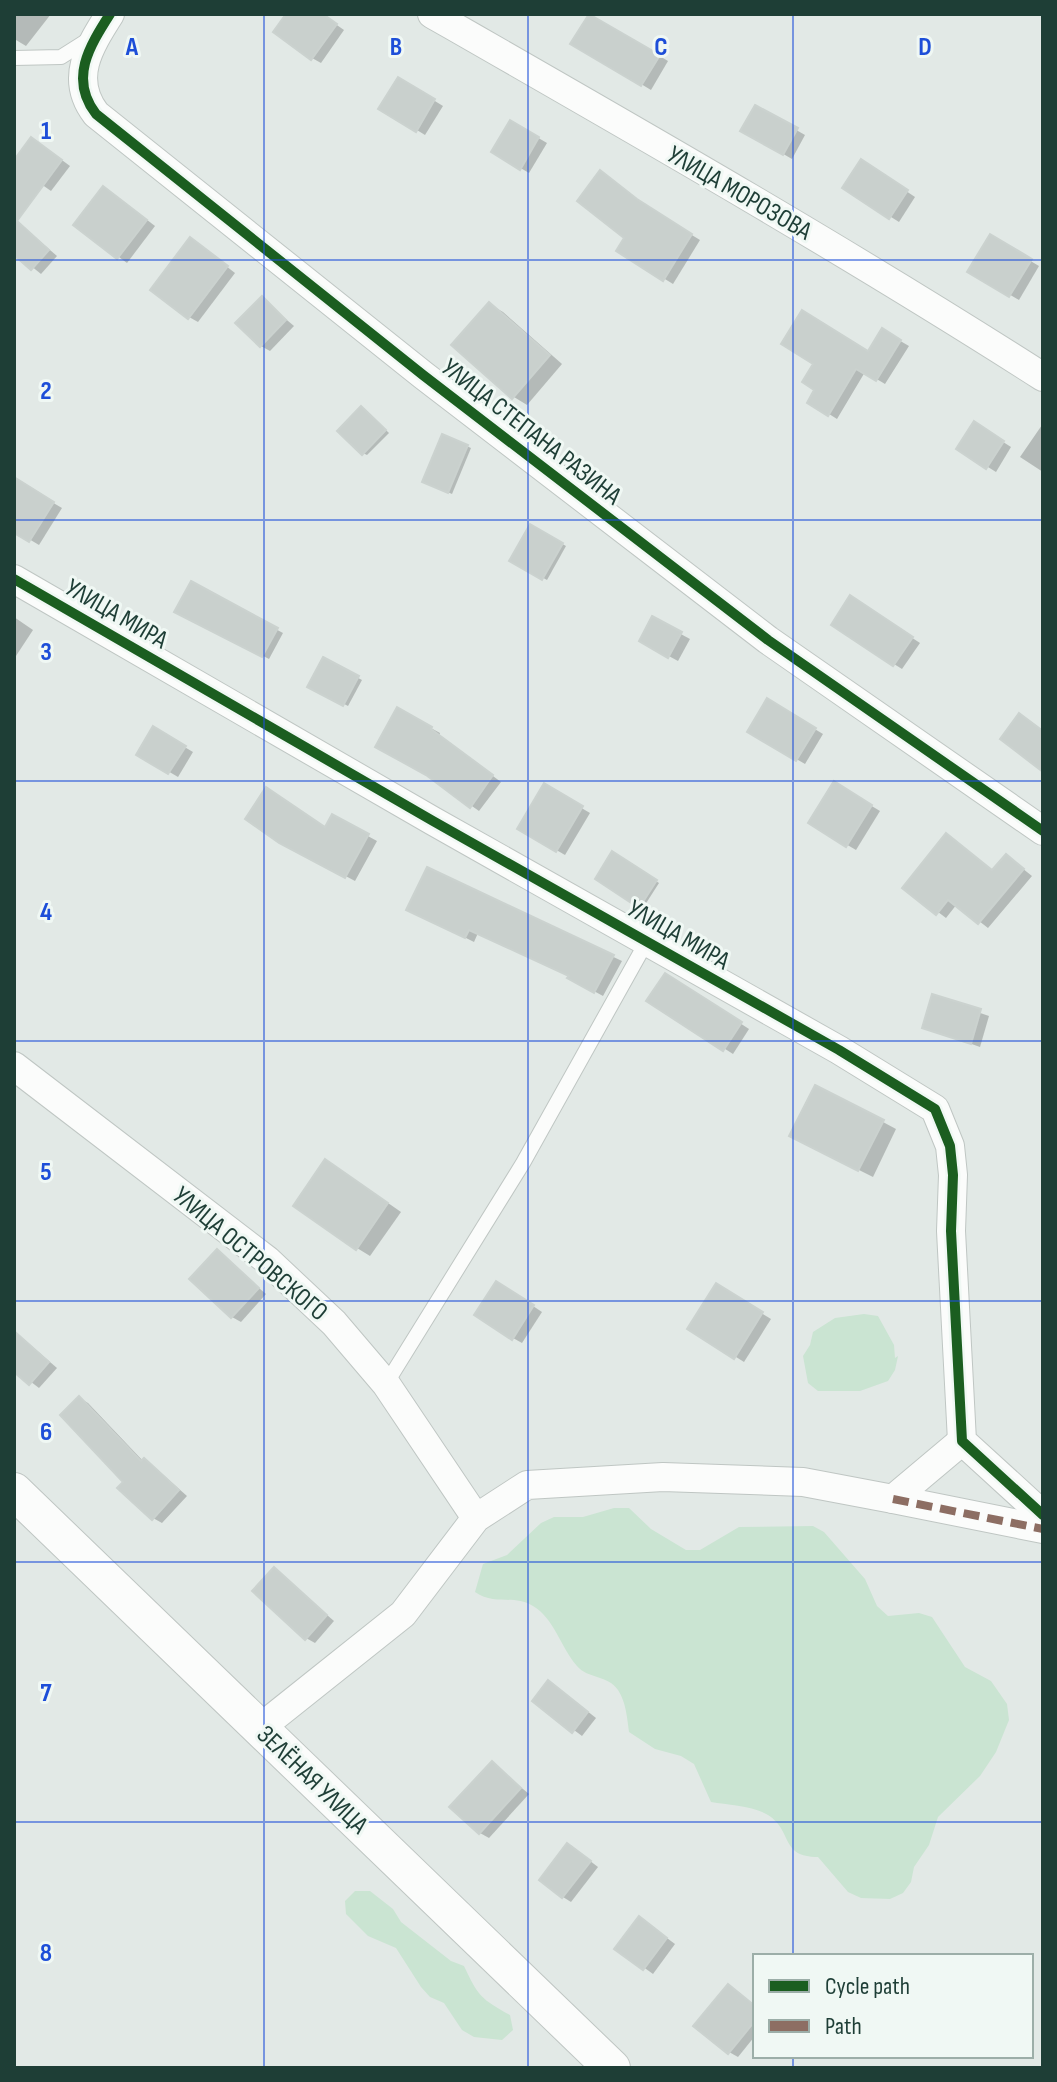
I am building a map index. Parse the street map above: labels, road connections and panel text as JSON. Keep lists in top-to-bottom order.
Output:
{
  "streets": {
    "street": [
      "УЛИЦА МОРОЗОВА",
      "УЛИЦА СТЕПАНА РАЗИНА",
      "УЛИЦА МИРА",
      "УЛИЦА ОСТРОВСКОГО",
      "ЗЕЛЁНАЯ УЛИЦА"
    ]
  },
  "legend": ["Cycle path", "Path"],
  "grid": {
    "columns": [
      "A",
      "B",
      "C",
      "D"
    ],
    "rows": [
      "1",
      "2",
      "3",
      "4",
      "5",
      "6",
      "7",
      "8"
    ]
  }
}
